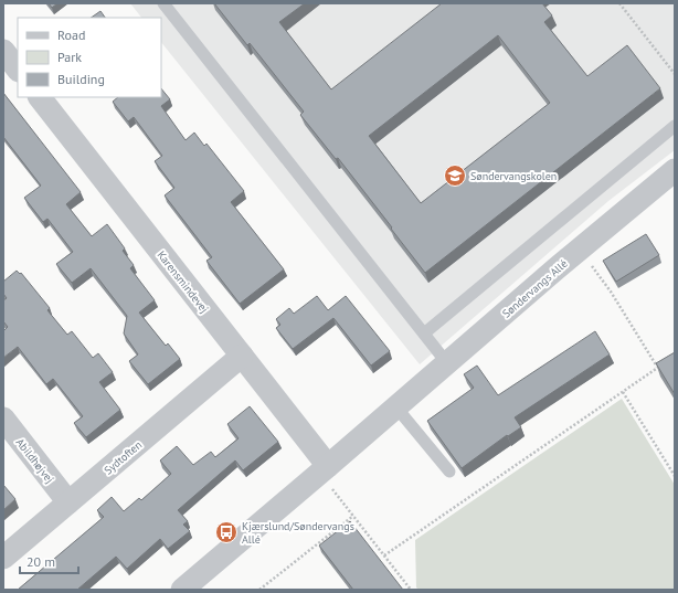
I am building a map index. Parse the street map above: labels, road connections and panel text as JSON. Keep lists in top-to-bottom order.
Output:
{
  "streets": {
    "street": [
      "Karensmindevej",
      "Søndervangs Allé",
      "Sydtoften",
      "Abildhøjvej"
    ]
  },
  "crossings": [
    ["Karensmindevej", "Søndervangs Allé"],
    ["Karensmindevej", "Sydtoften"],
    ["Sydtoften", "Abildhøjvej"]
  ],
  "places": {
    "school or university": ["Søndervangskolen"],
    "bus stop": ["Kjærslund/Søndervangs Allé"]
  },
  "legend": ["Road", "Park", "Building"],
  "scale_bar": "20 m"
}
